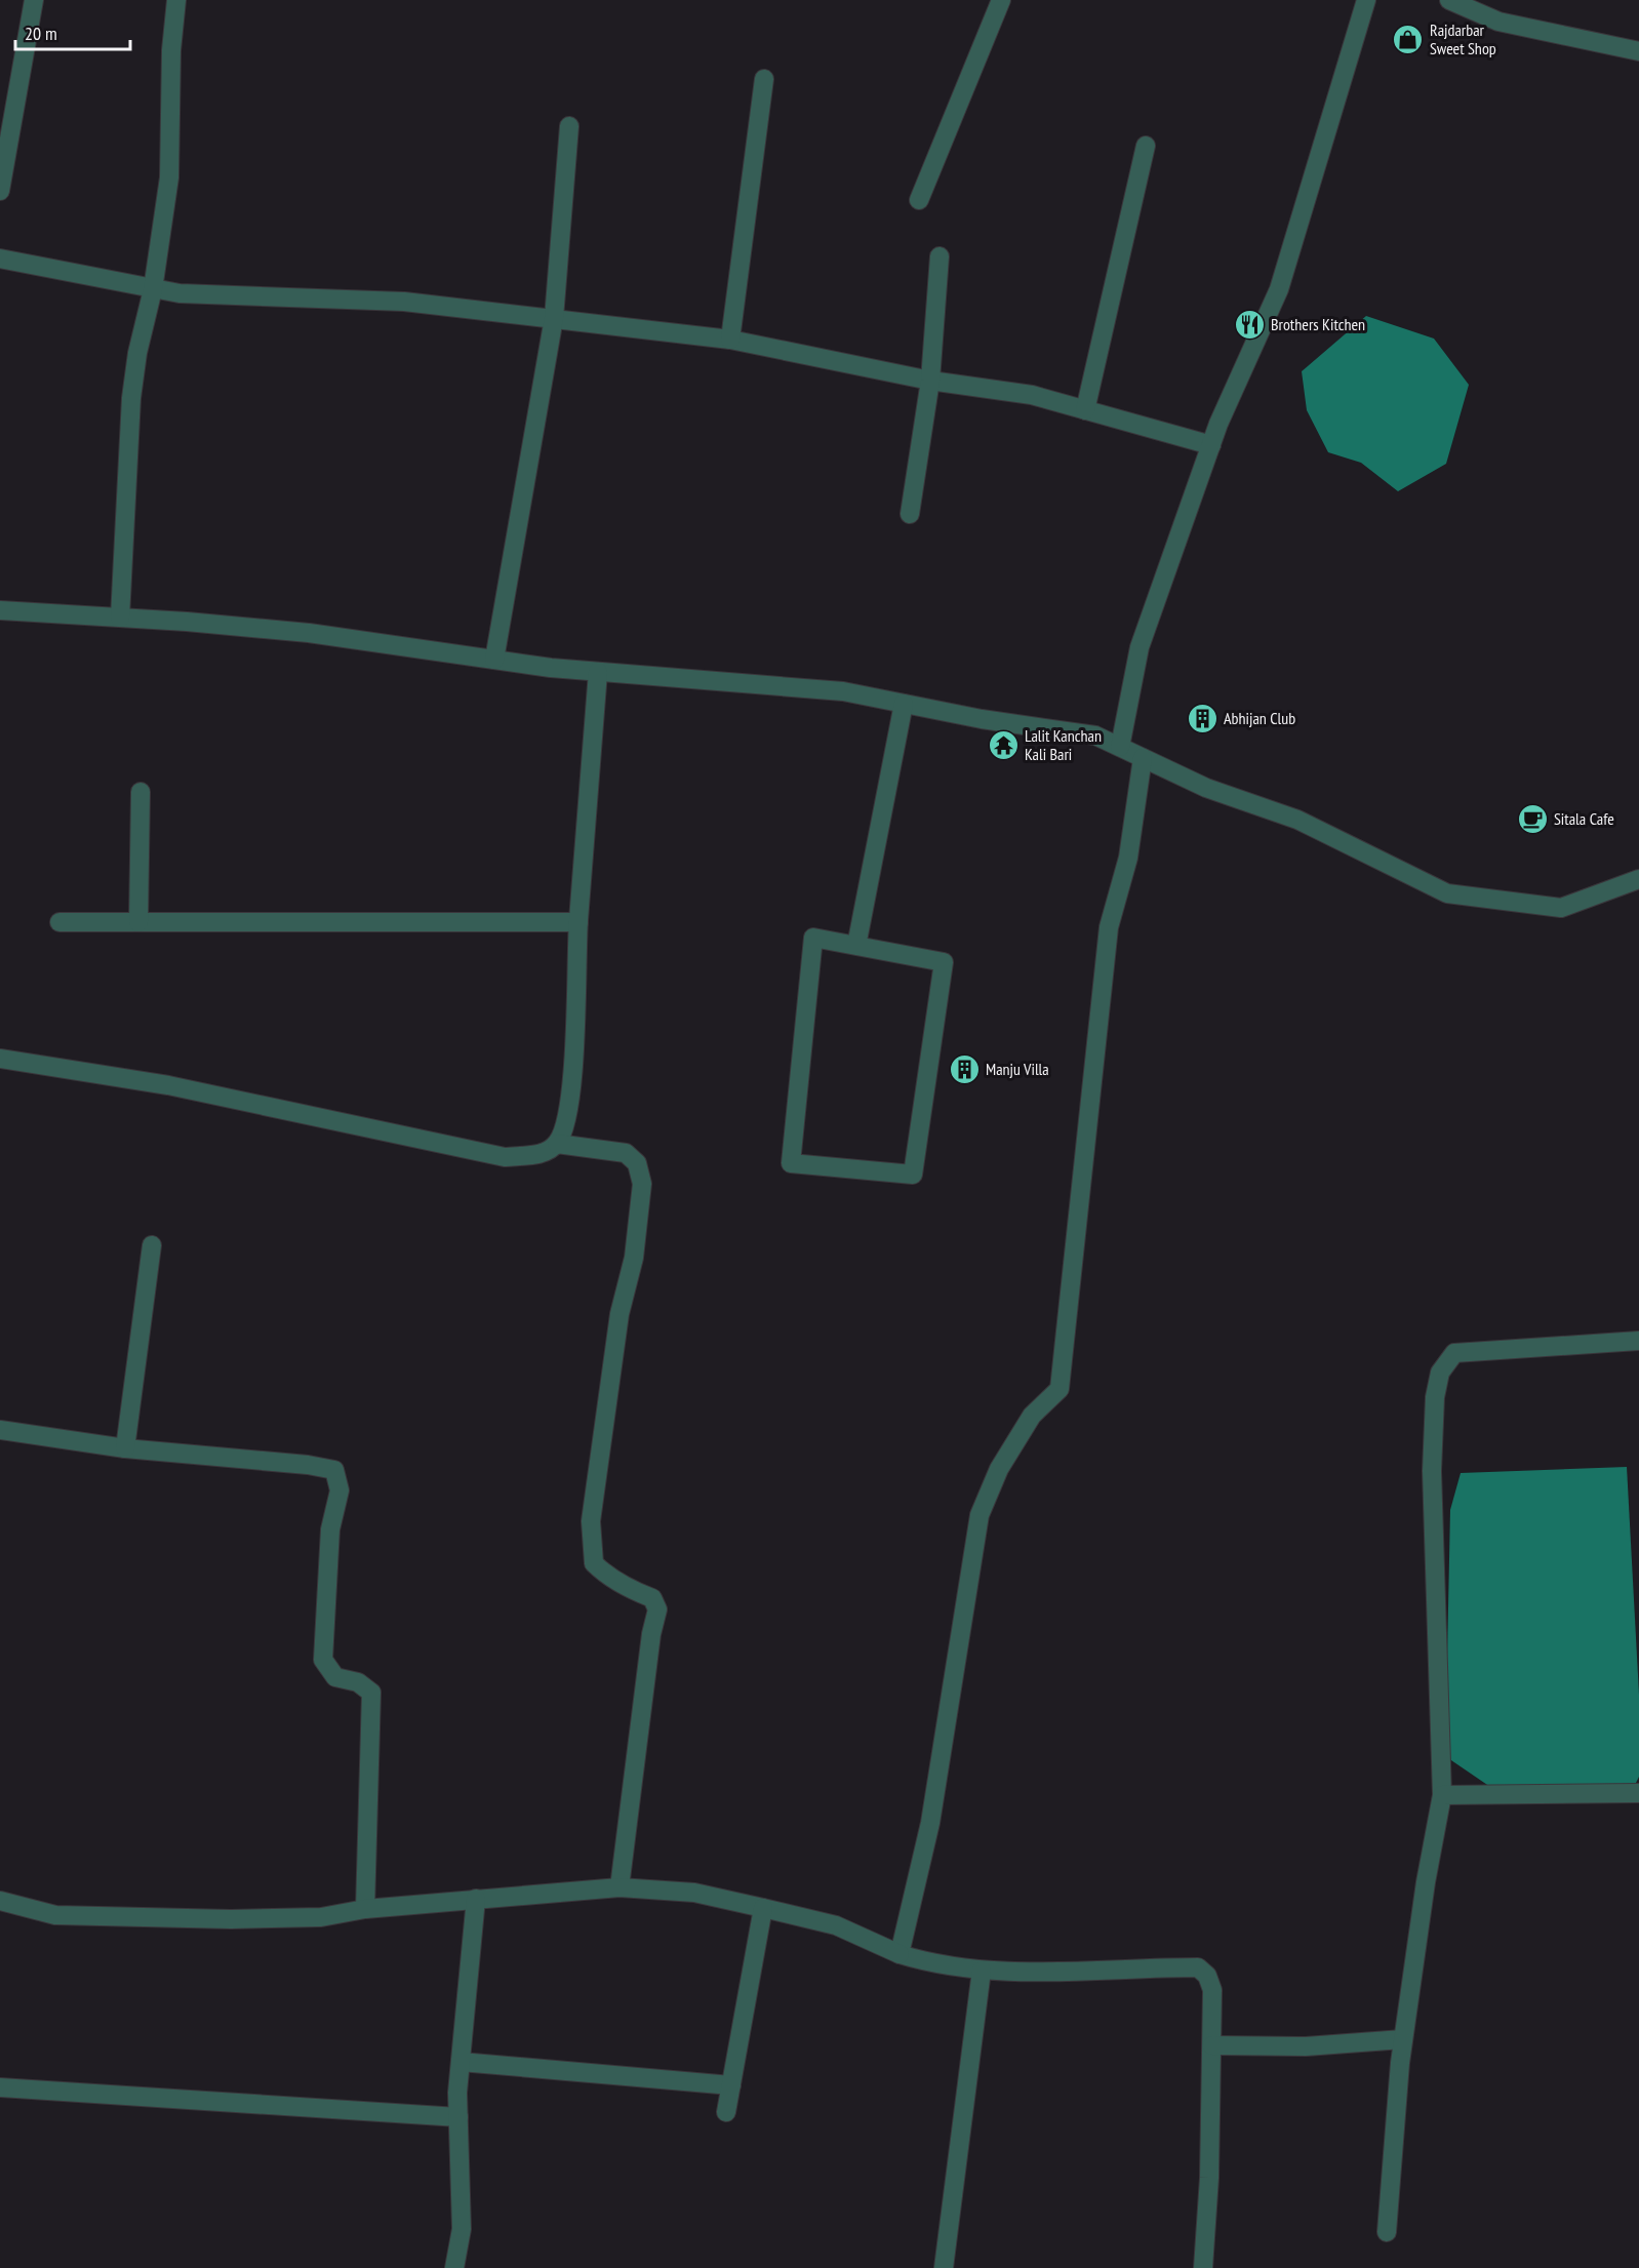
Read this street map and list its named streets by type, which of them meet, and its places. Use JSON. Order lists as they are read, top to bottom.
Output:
{
  "places": {
    "shop": ["Rajdarbar Sweet Shop"],
    "restaurant": ["Brothers Kitchen"],
    "building": ["Abhijan Club", "Manju Villa"],
    "temple": ["Lalit Kanchan Kali Bari"],
    "cafe": ["Sitala Cafe"]
  },
  "scale_bar": "20 m"
}
